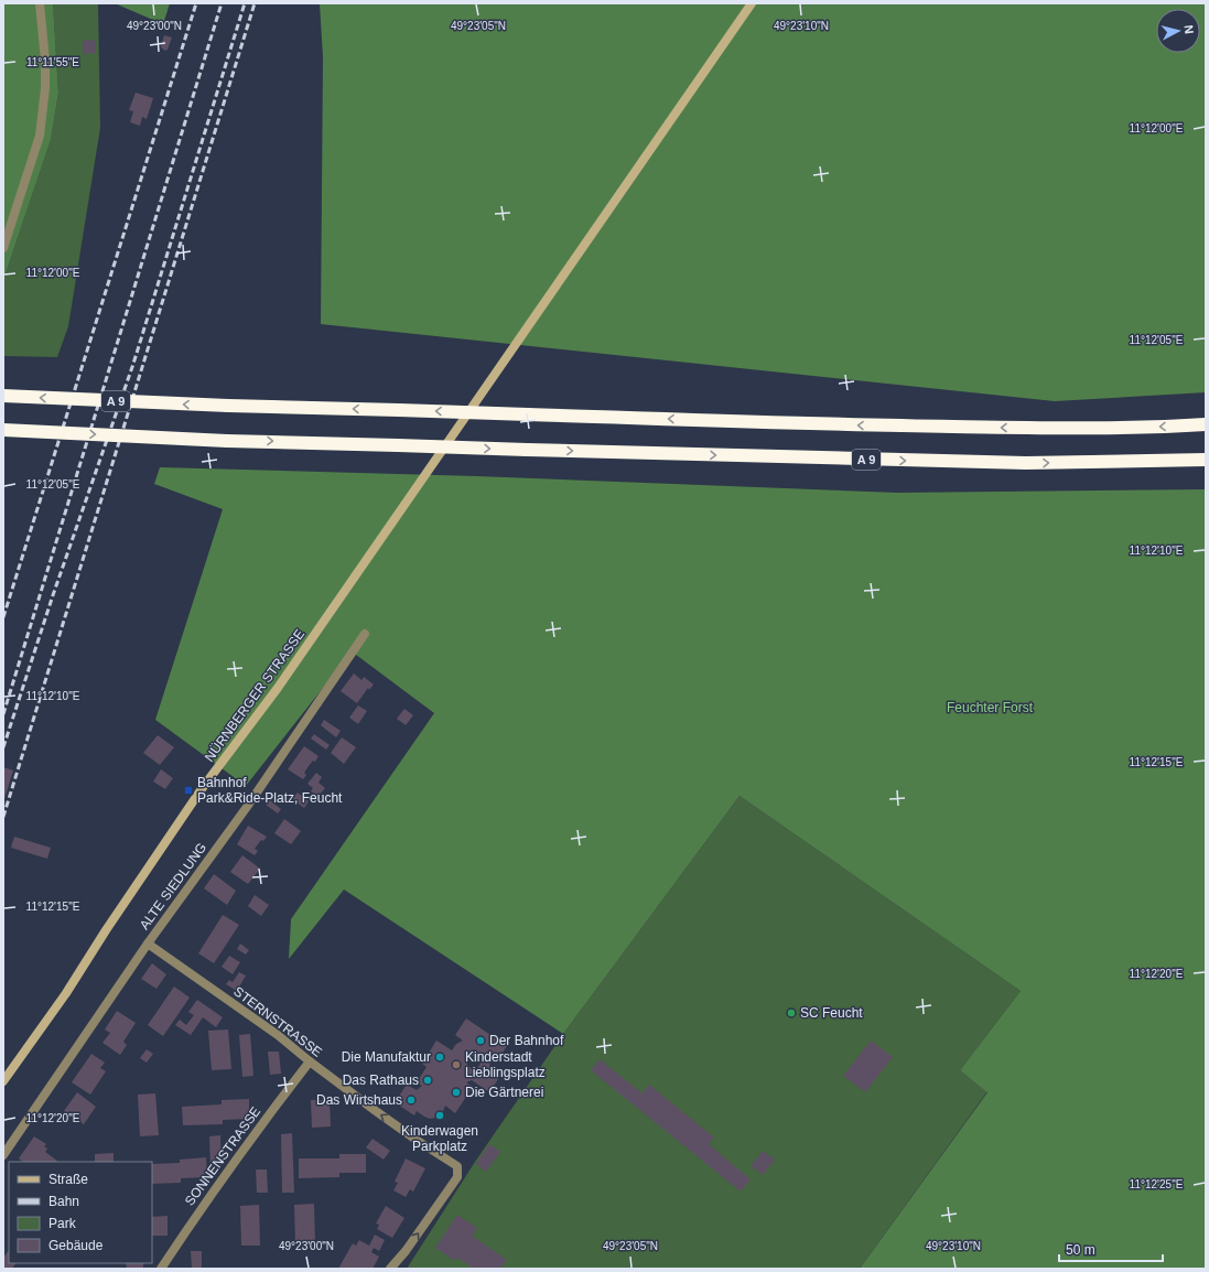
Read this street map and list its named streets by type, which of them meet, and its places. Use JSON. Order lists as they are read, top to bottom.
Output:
{
  "streets": {
    "highway": ["A 9"],
    "main road": ["NÜRNBERGER STRASSE"],
    "street": ["ALTE SIEDLUNG", "STERNSTRASSE", "SONNENSTRASSE"]
  },
  "crossings": [
    ["ALTE SIEDLUNG", "STERNSTRASSE"],
    ["STERNSTRASSE", "SONNENSTRASSE"]
  ],
  "parks": ["Feuchter Forst"],
  "places": {
    "transit": ["Bahnhof Park&Ride-Platz, Feucht"],
    "other": [
      "SC Feucht",
      "Der Bahnhof",
      "Die Manufaktur",
      "Kinderstadt Lieblingsplatz",
      "Das Rathaus",
      "Die Gärtnerei",
      "Das Wirtshaus",
      "Kinderwagen Parkplatz"
    ]
  },
  "legend": [
    "Straße",
    "Bahn",
    "Park",
    "Gebäude"
  ],
  "scale_bar": "50 m",
  "north": "right",
  "coordinates": [
    "49°23'00\"N",
    "49°23'05\"N",
    "49°23'10\"N",
    "11°11'55\"E",
    "11°12'00\"E",
    "11°12'05\"E",
    "11°12'10\"E",
    "11°12'15\"E",
    "11°12'20\"E",
    "11°12'25\"E"
  ]
}
